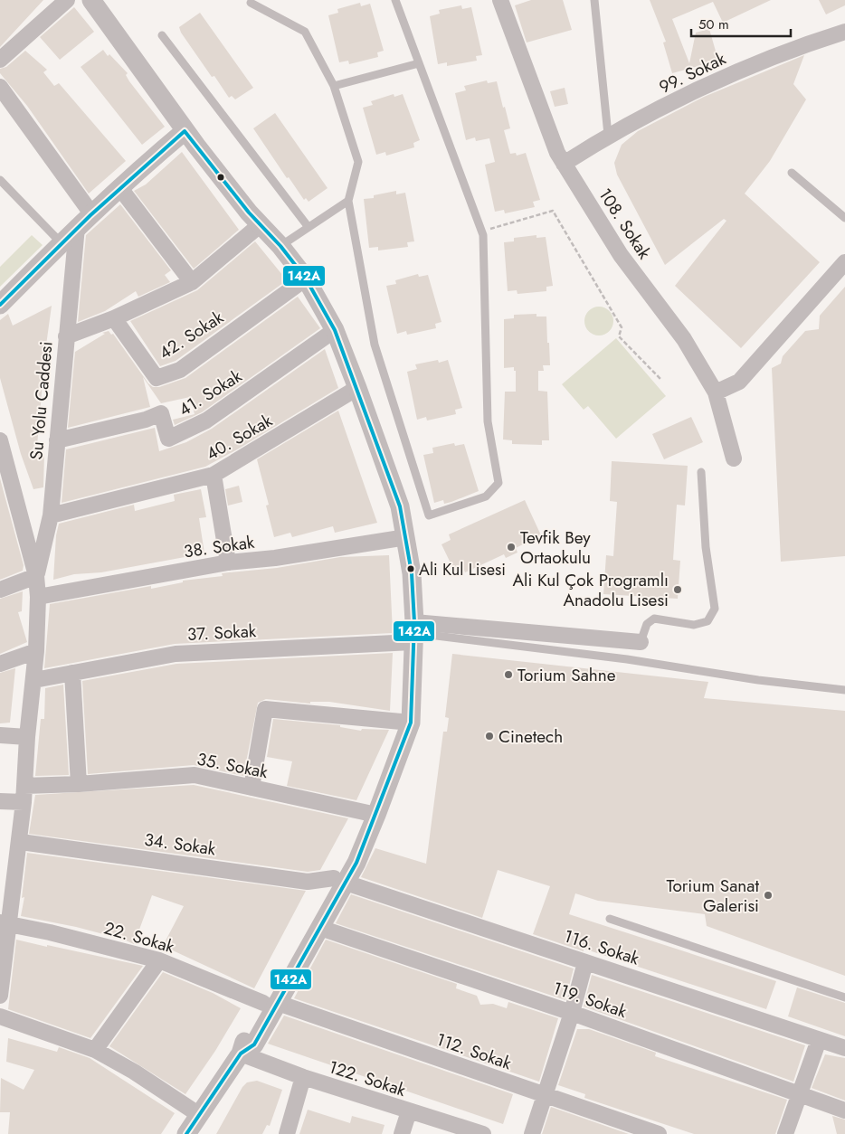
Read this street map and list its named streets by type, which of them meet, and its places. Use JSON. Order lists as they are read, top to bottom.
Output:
{
  "streets": {
    "street": [
      "99. Sokak",
      "108. Sokak",
      "42. Sokak",
      "41. Sokak",
      "Su Yolu Caddesi",
      "40. Sokak",
      "38. Sokak",
      "37. Sokak",
      "35. Sokak",
      "34. Sokak",
      "22. Sokak",
      "116. Sokak",
      "119. Sokak",
      "112. Sokak",
      "122. Sokak"
    ]
  },
  "crossings": [
    ["99. Sokak", "108. Sokak"],
    ["41. Sokak", "Su Yolu Caddesi"],
    ["Su Yolu Caddesi", "40. Sokak"],
    ["34. Sokak", "116. Sokak"],
    ["22. Sokak", "112. Sokak"]
  ],
  "places": [
    "Tevfik Bey Ortaokulu",
    "Ali Kul Lisesi",
    "Ali Kul Çok Programlı Anadolu Lisesi",
    "Torium Sahne",
    "Cinetech",
    "Torium Sanat Galerisi"
  ],
  "lines": ["transit line 142A"],
  "scale_bar": "50 m"
}
